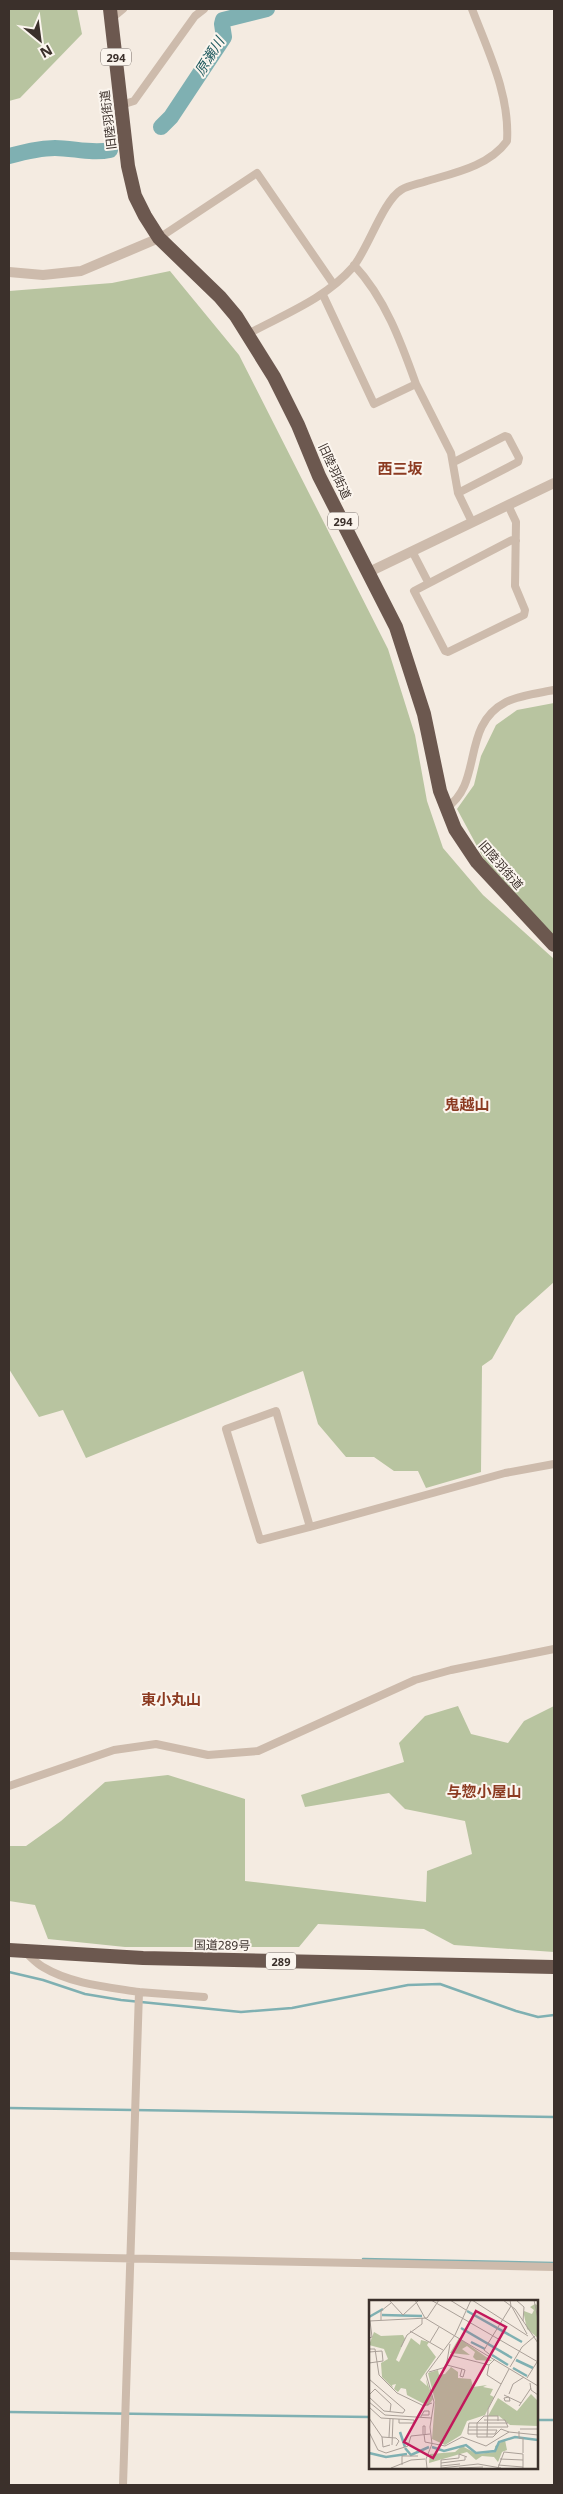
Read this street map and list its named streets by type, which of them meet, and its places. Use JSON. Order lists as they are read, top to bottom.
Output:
{
  "streets": {
    "highway": [
      "294",
      "旧陸羽街道",
      "国道289号",
      "289"
    ]
  },
  "districts": [
    "西三坂",
    "鬼越山",
    "東小丸山",
    "与惣小屋山"
  ],
  "water": ["原瀬川"],
  "north": "bottom right"
}
